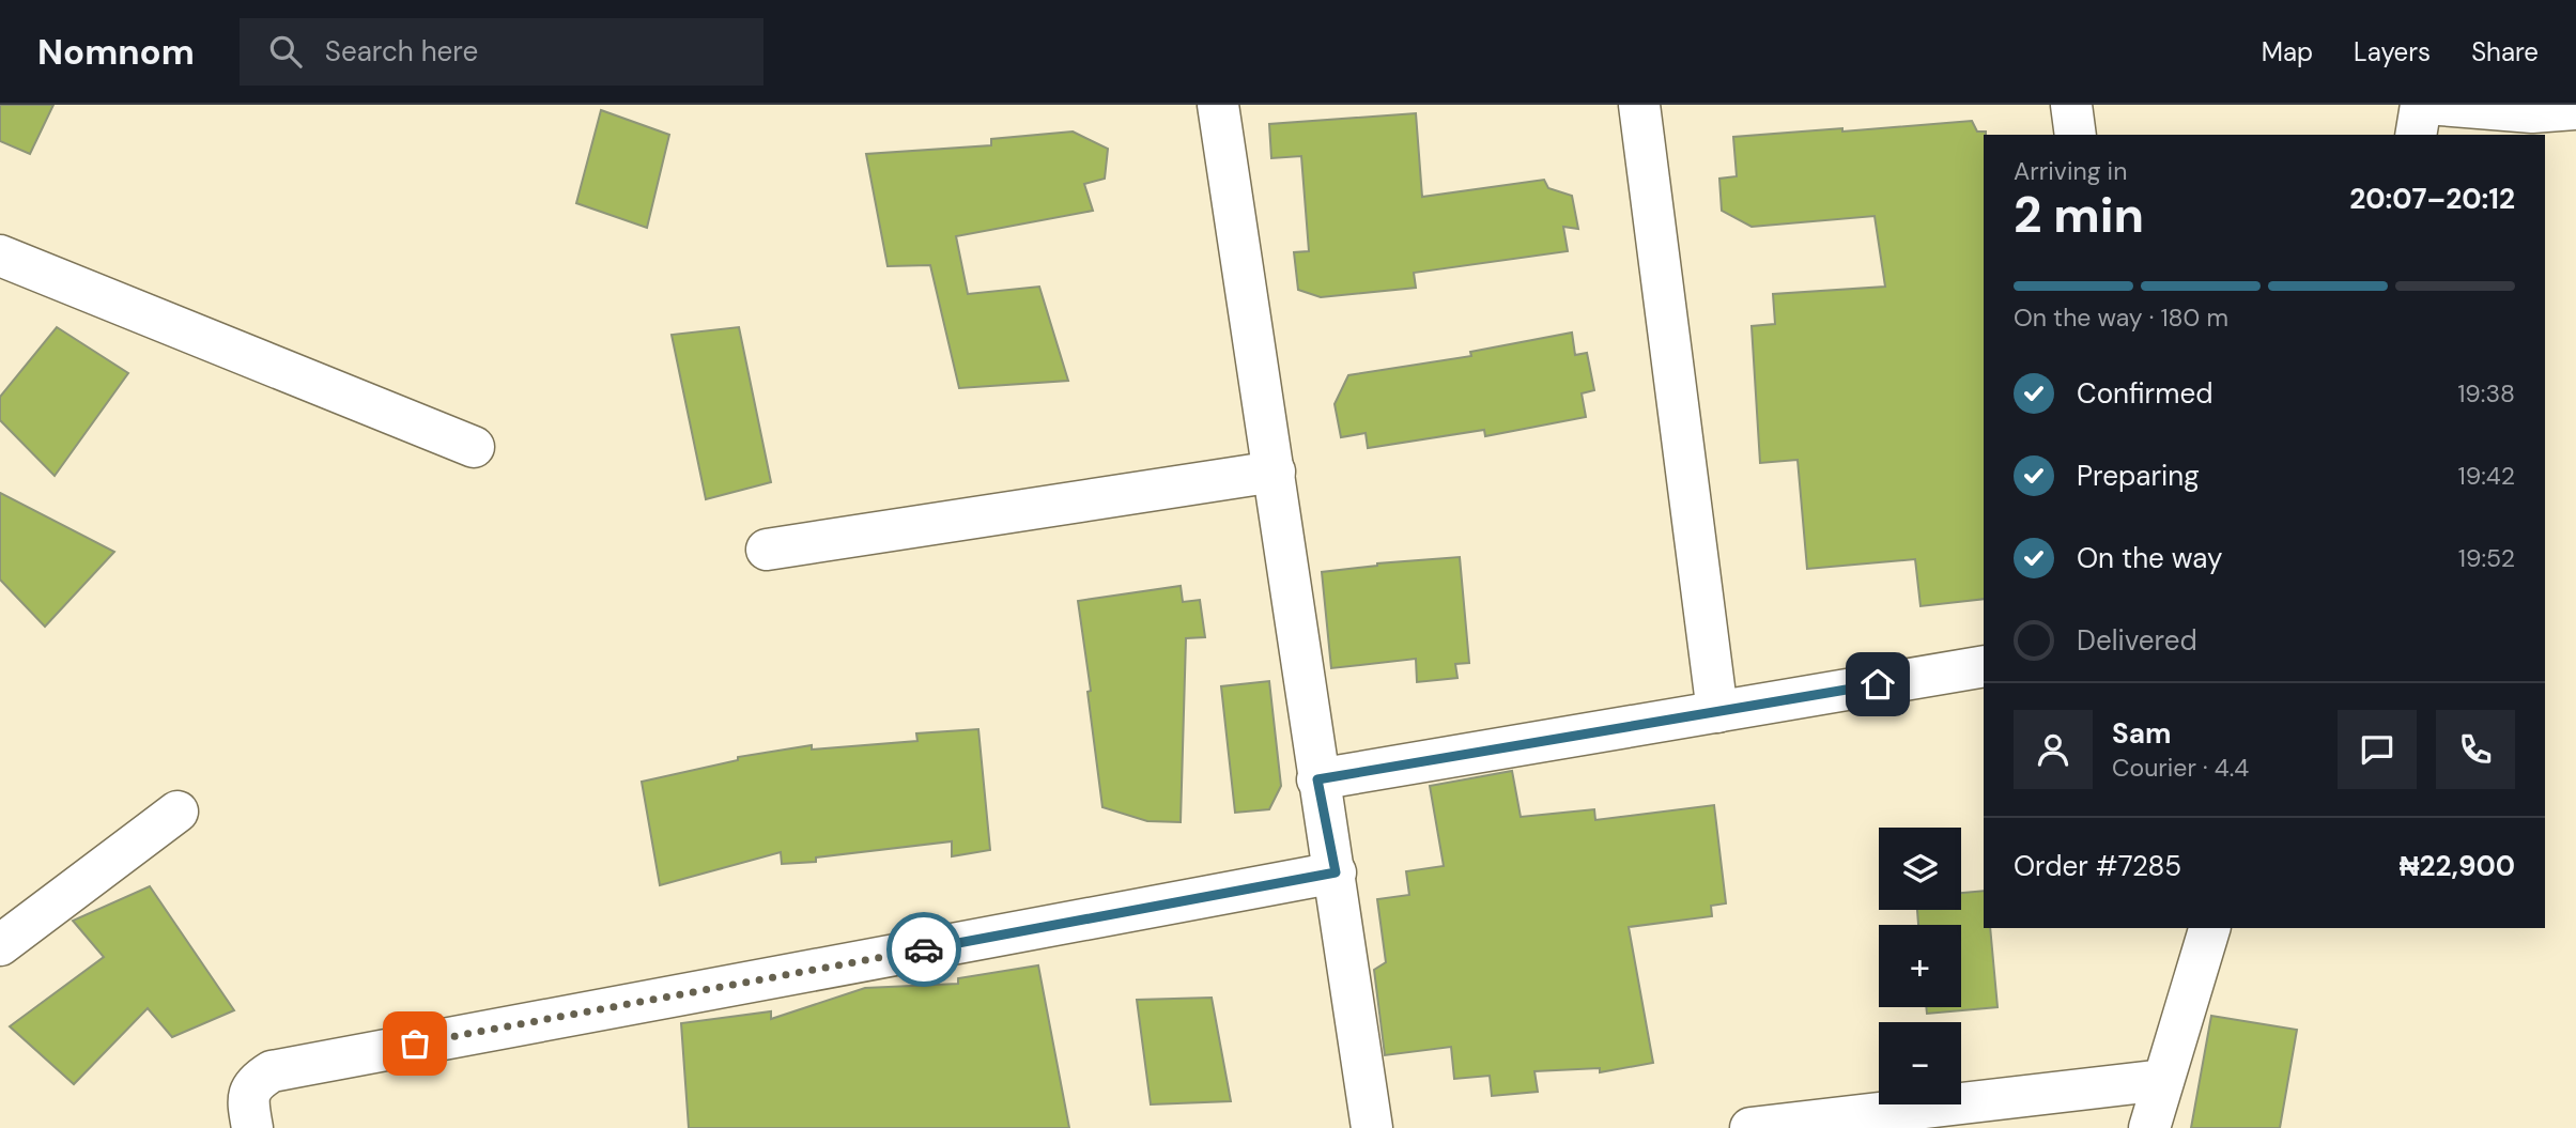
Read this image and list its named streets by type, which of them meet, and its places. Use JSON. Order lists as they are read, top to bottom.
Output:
{
  "page": {
    "header": "Nomnom",
    "search": "Search here",
    "nav": ["Map", "Layers", "Share"],
    "heading": ["2 min", "Arriving in", "20:07–20:12"],
    "panel": [
      "Sam",
      "Courier · 4.4",
      "Order #7285",
      "₦22,900"
    ],
    "bar": "On the way · 180 m",
    "list": [
      ["Confirmed", "19:38"],
      ["Preparing", "19:42"],
      ["On the way", "19:52"],
      "Delivered"
    ],
    "map_buttons": ["+", "−"]
  }
}
